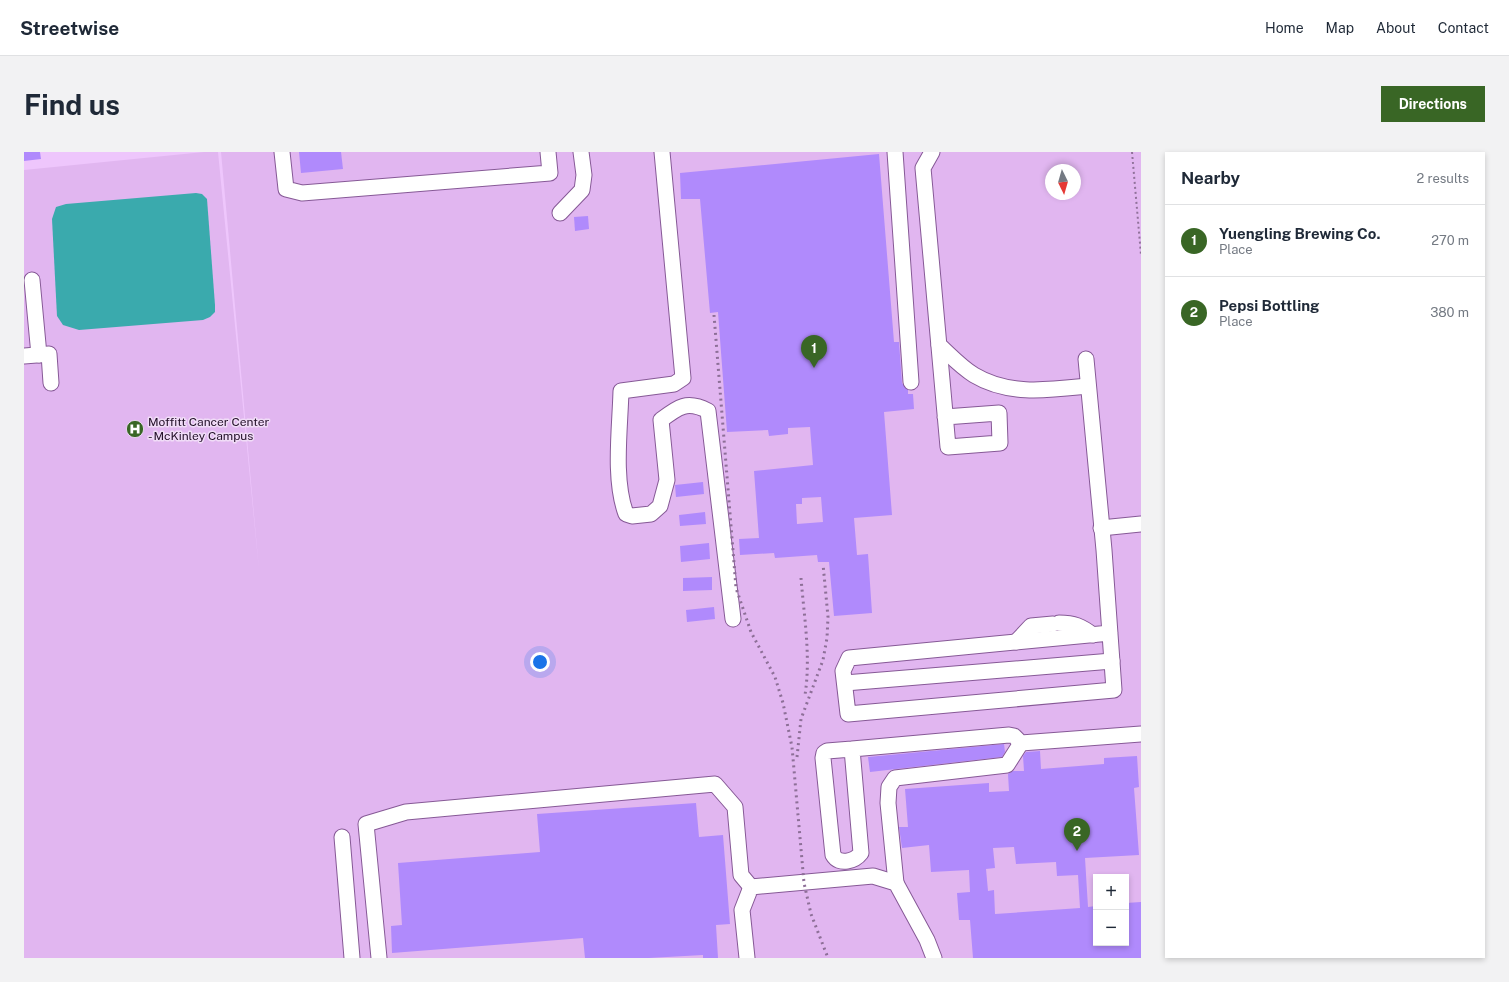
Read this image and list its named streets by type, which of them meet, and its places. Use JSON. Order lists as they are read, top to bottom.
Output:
{
  "places": {
    "hospital": ["Moffitt Cancer Center - McKinley Campus"]
  },
  "north": "bottom",
  "page": {
    "header": "Streetwise",
    "nav": [
      "Home",
      "Map",
      "About",
      "Contact"
    ],
    "buttons": "Directions",
    "title": "Find us",
    "heading": ["Nearby", "2 results"],
    "list": [
      {
        "mark": "1",
        "name": "Yuengling Brewing Co.",
        "note": "Place",
        "value": "270 m"
      },
      {
        "mark": "2",
        "name": "Pepsi Bottling",
        "note": "Place",
        "value": "380 m"
      }
    ],
    "pins": ["1", "2"],
    "map_buttons": ["+", "−"]
  }
}
